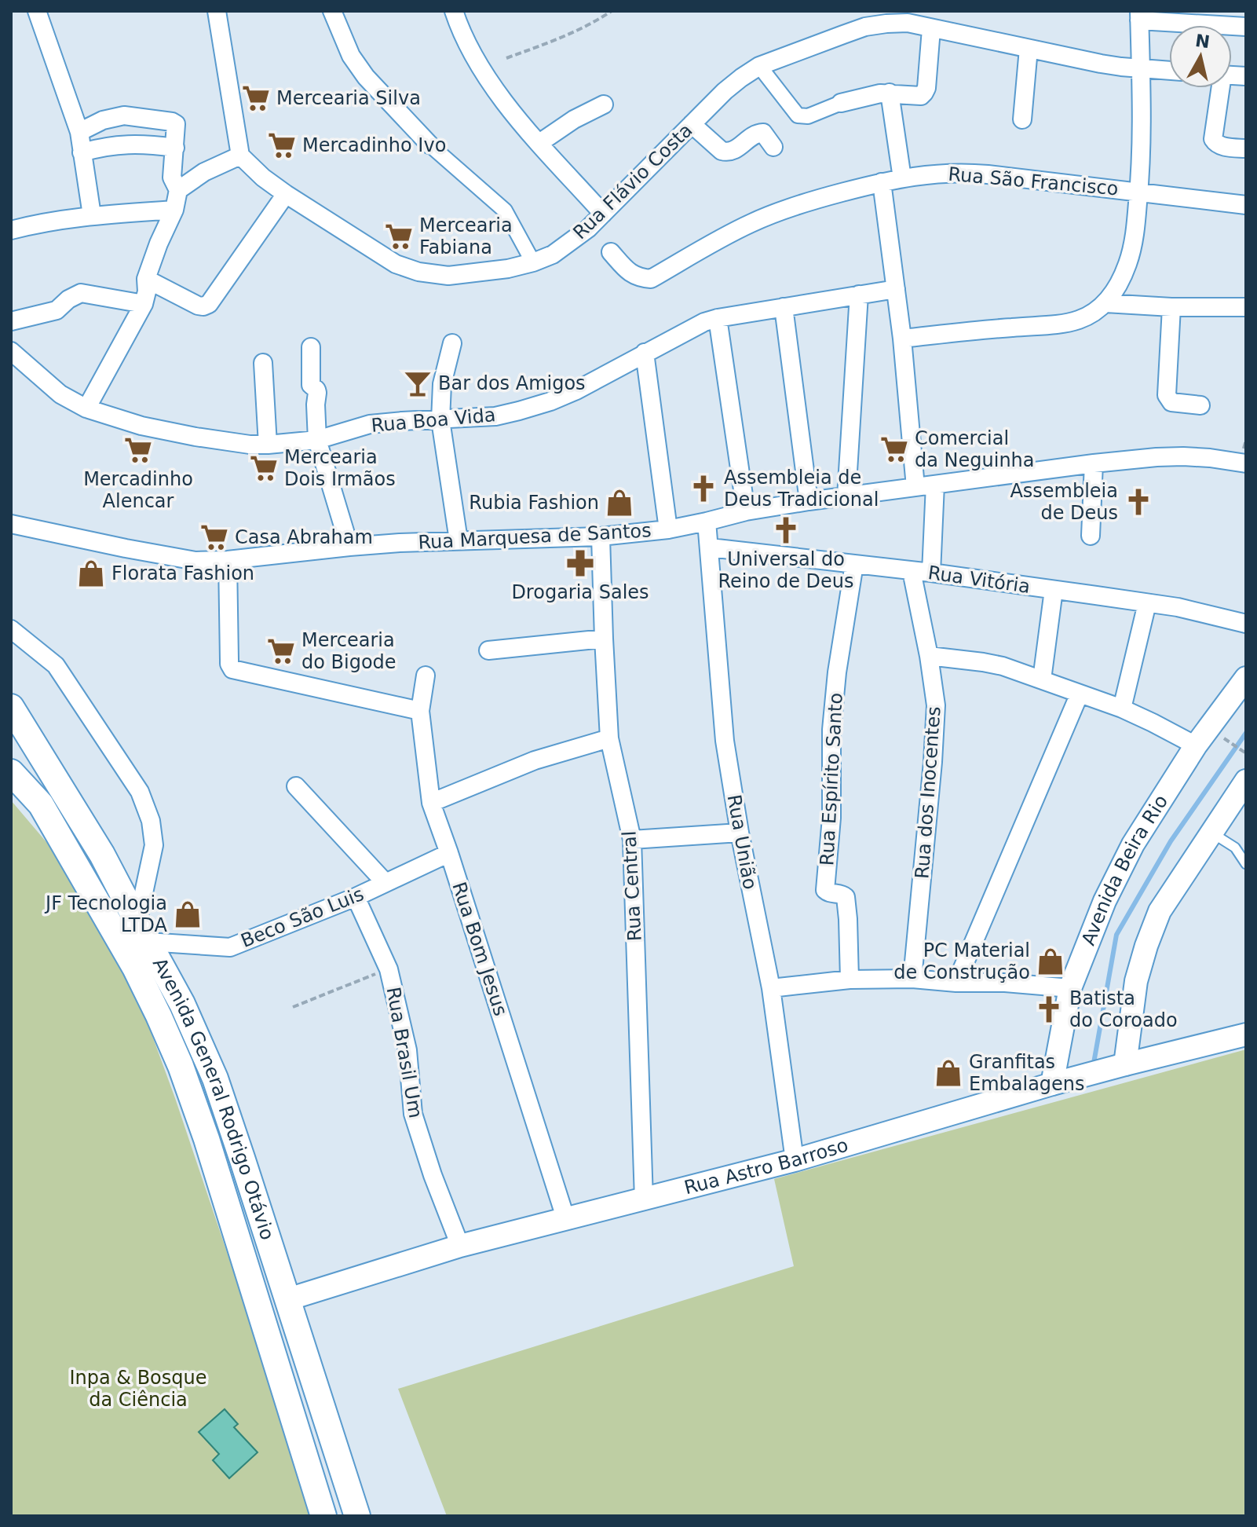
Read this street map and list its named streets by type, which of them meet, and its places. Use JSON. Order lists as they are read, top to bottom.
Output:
{
  "streets": {
    "main road": ["Avenida General Rodrigo Otávio"],
    "street": [
      "Rua Flávio Costa",
      "Rua São Francisco",
      "Rua Boa Vida",
      "Rua Marquesa de Santos",
      "Rua Vitória",
      "Rua Espírito Santo",
      "Rua dos Inocentes",
      "Rua União",
      "Avenida Beira Rio",
      "Rua Central",
      "Beco São Luis",
      "Rua Bom Jesus",
      "Rua Brasil Um",
      "Rua Astro Barroso"
    ]
  },
  "crossings": [
    ["Rua Marquesa de Santos", "Rua União"],
    ["Rua Marquesa de Santos", "Rua Central"],
    ["Rua Vitória", "Rua Espírito Santo"],
    ["Rua Vitória", "Rua dos Inocentes"],
    ["Rua Vitória", "Rua União"],
    ["Rua União", "Rua Astro Barroso"],
    ["Avenida Beira Rio", "Rua Astro Barroso"],
    ["Rua Central", "Rua Astro Barroso"],
    ["Beco São Luis", "Rua Bom Jesus"],
    ["Beco São Luis", "Rua Brasil Um"],
    ["Beco São Luis", "Avenida General Rodrigo Otávio"],
    ["Rua Bom Jesus", "Rua Astro Barroso"],
    ["Rua Brasil Um", "Rua Astro Barroso"],
    ["Avenida General Rodrigo Otávio", "Rua Astro Barroso"]
  ],
  "parks": ["Inpa & Bosque da Ciência"],
  "places": {
    "supermarket": [
      "Mercearia Silva",
      "Mercadinho Ivo",
      "Mercearia Fabiana",
      "Comercial da Neguinha",
      "Mercadinho Alencar",
      "Mercearia Dois Irmãos",
      "Casa Abraham",
      "Mercearia do Bigode"
    ],
    "bar": ["Bar dos Amigos"],
    "church": [
      "Assembleia de Deus Tradicional",
      "Assembleia de Deus",
      "Universal do Reino de Deus",
      "Batista do Coroado"
    ],
    "shop": [
      "Rubia Fashion",
      "Florata Fashion",
      "JF Tecnologia LTDA",
      "PC Material de Construção",
      "Granfitas Embalagens"
    ],
    "pharmacy": ["Drogaria Sales"]
  },
  "north": "top"
}
